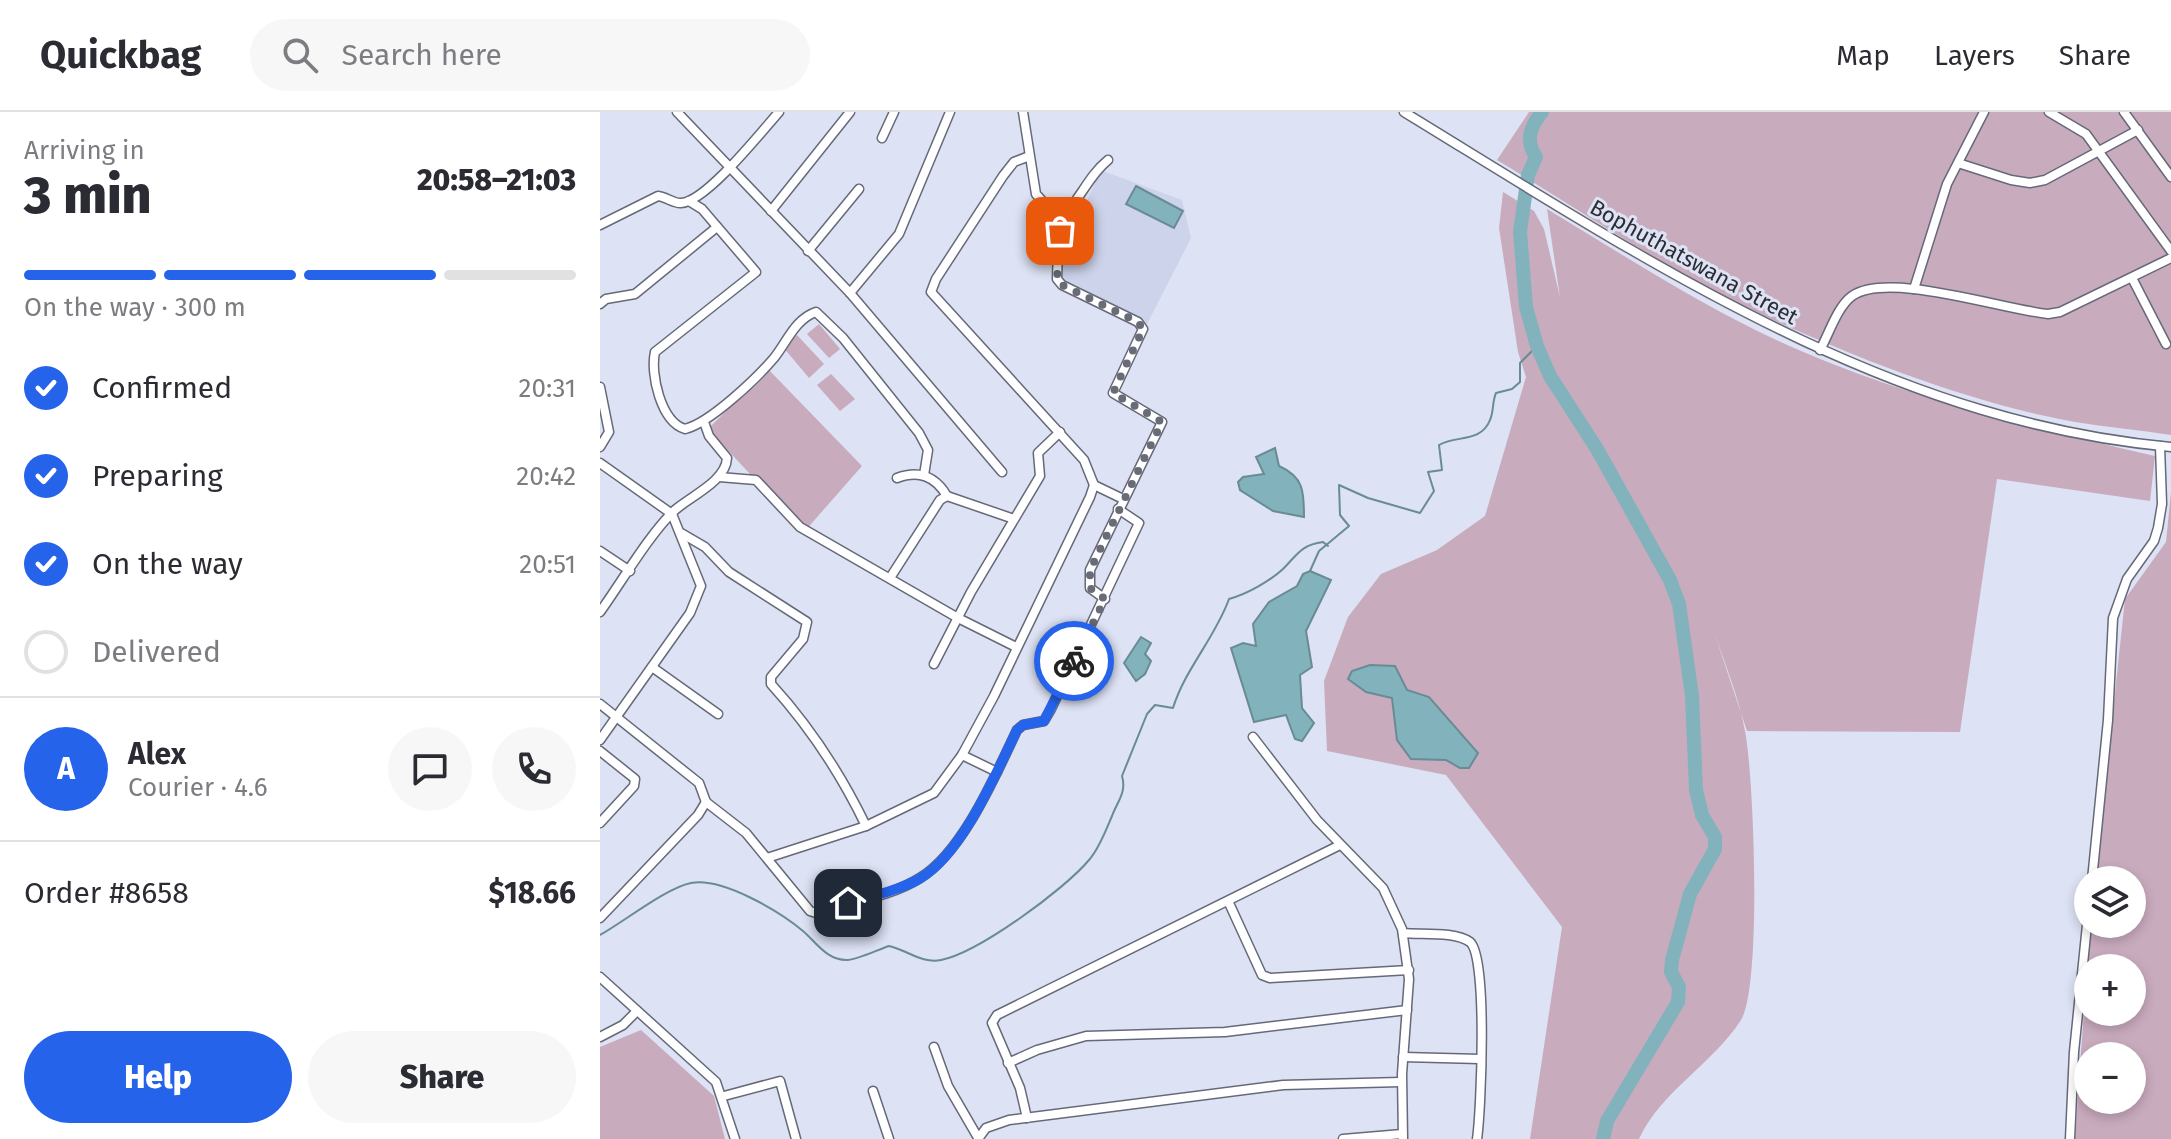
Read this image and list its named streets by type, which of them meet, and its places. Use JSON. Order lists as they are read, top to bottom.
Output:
{
  "streets": {
    "street": ["Bophuthatswana Street"]
  },
  "page": {
    "header": "Quickbag",
    "search": "Search here",
    "nav": ["Map", "Layers", "Share"],
    "heading": ["3 min", "Arriving in", "20:58–21:03"],
    "panel": [
      "Alex",
      "Courier · 4.6",
      "Order #8658",
      "$18.66"
    ],
    "bar": "On the way · 300 m",
    "list": [
      ["Confirmed", "20:31"],
      ["Preparing", "20:42"],
      ["On the way", "20:51"],
      "Delivered"
    ],
    "round": "A",
    "map_buttons": ["+", "−"],
    "buttons": ["Help", "Share"]
  }
}
